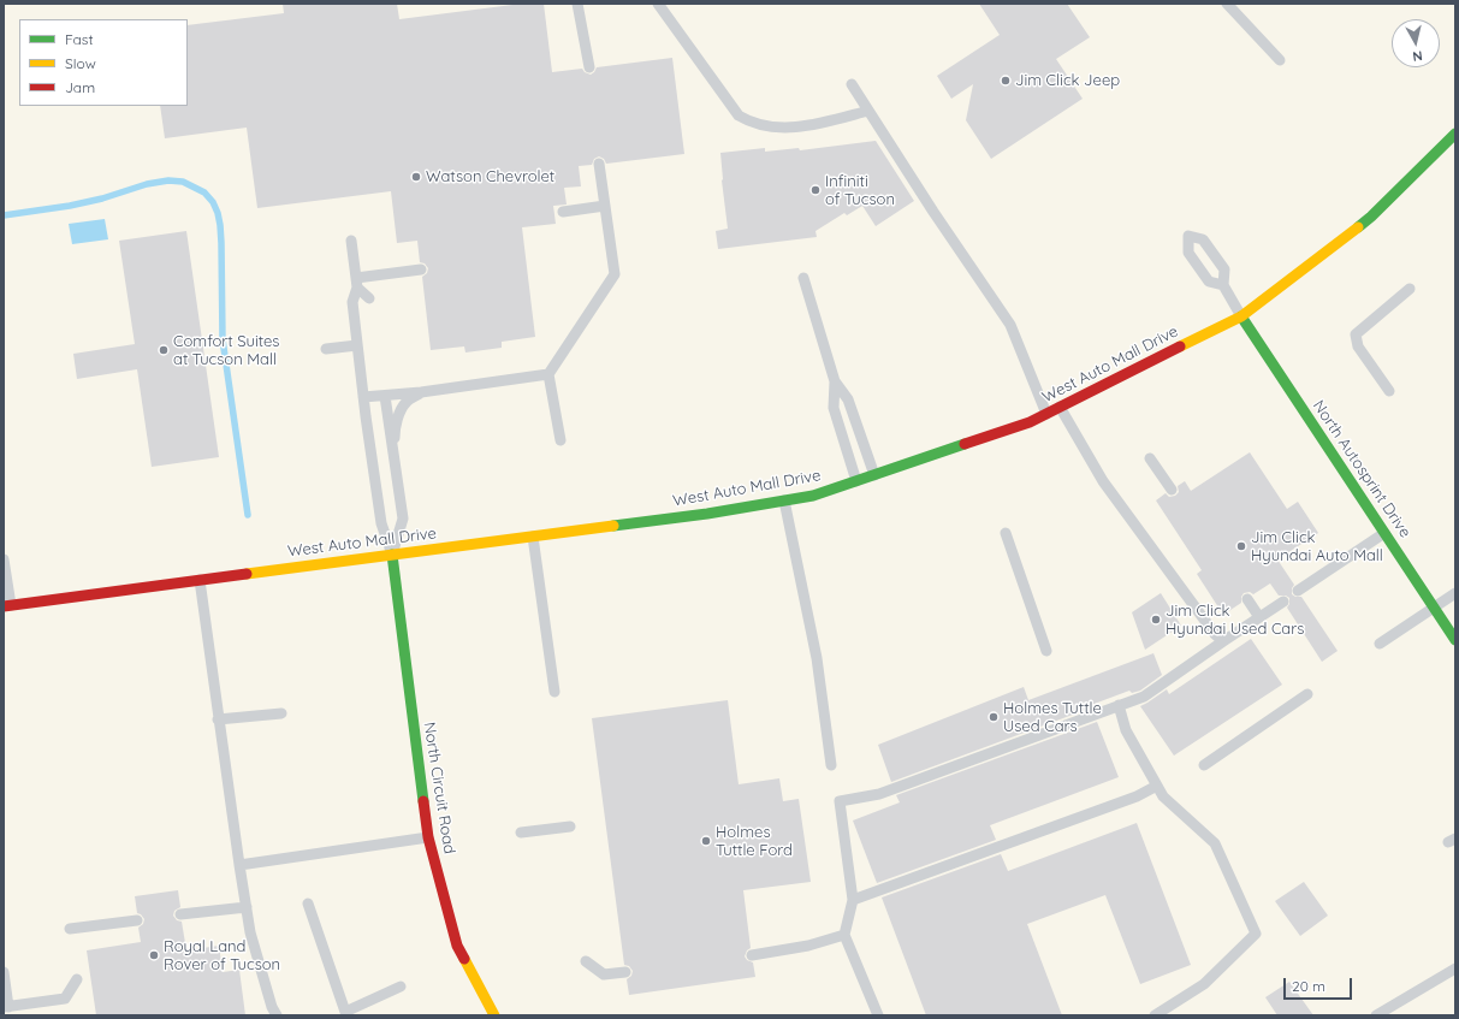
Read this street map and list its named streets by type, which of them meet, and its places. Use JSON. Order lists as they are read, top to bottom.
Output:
{
  "streets": {
    "street": ["West Auto Mall Drive", "North Autosprint Drive", "North Circuit Road"]
  },
  "crossings": [
    ["West Auto Mall Drive", "North Autosprint Drive"],
    ["West Auto Mall Drive", "North Circuit Road"]
  ],
  "places": [
    "Jim Click Jeep",
    "Watson Chevrolet",
    "Infiniti of Tucson",
    "Comfort Suites at Tucson Mall",
    "Jim Click Hyundai Auto Mall",
    "Jim Click Hyundai Used Cars",
    "Holmes Tuttle Used Cars",
    "Holmes Tuttle Ford",
    "Royal Land Rover of Tucson"
  ],
  "legend": ["Fast", "Slow", "Jam"],
  "scale_bar": "20 m",
  "north": "bottom"
}
